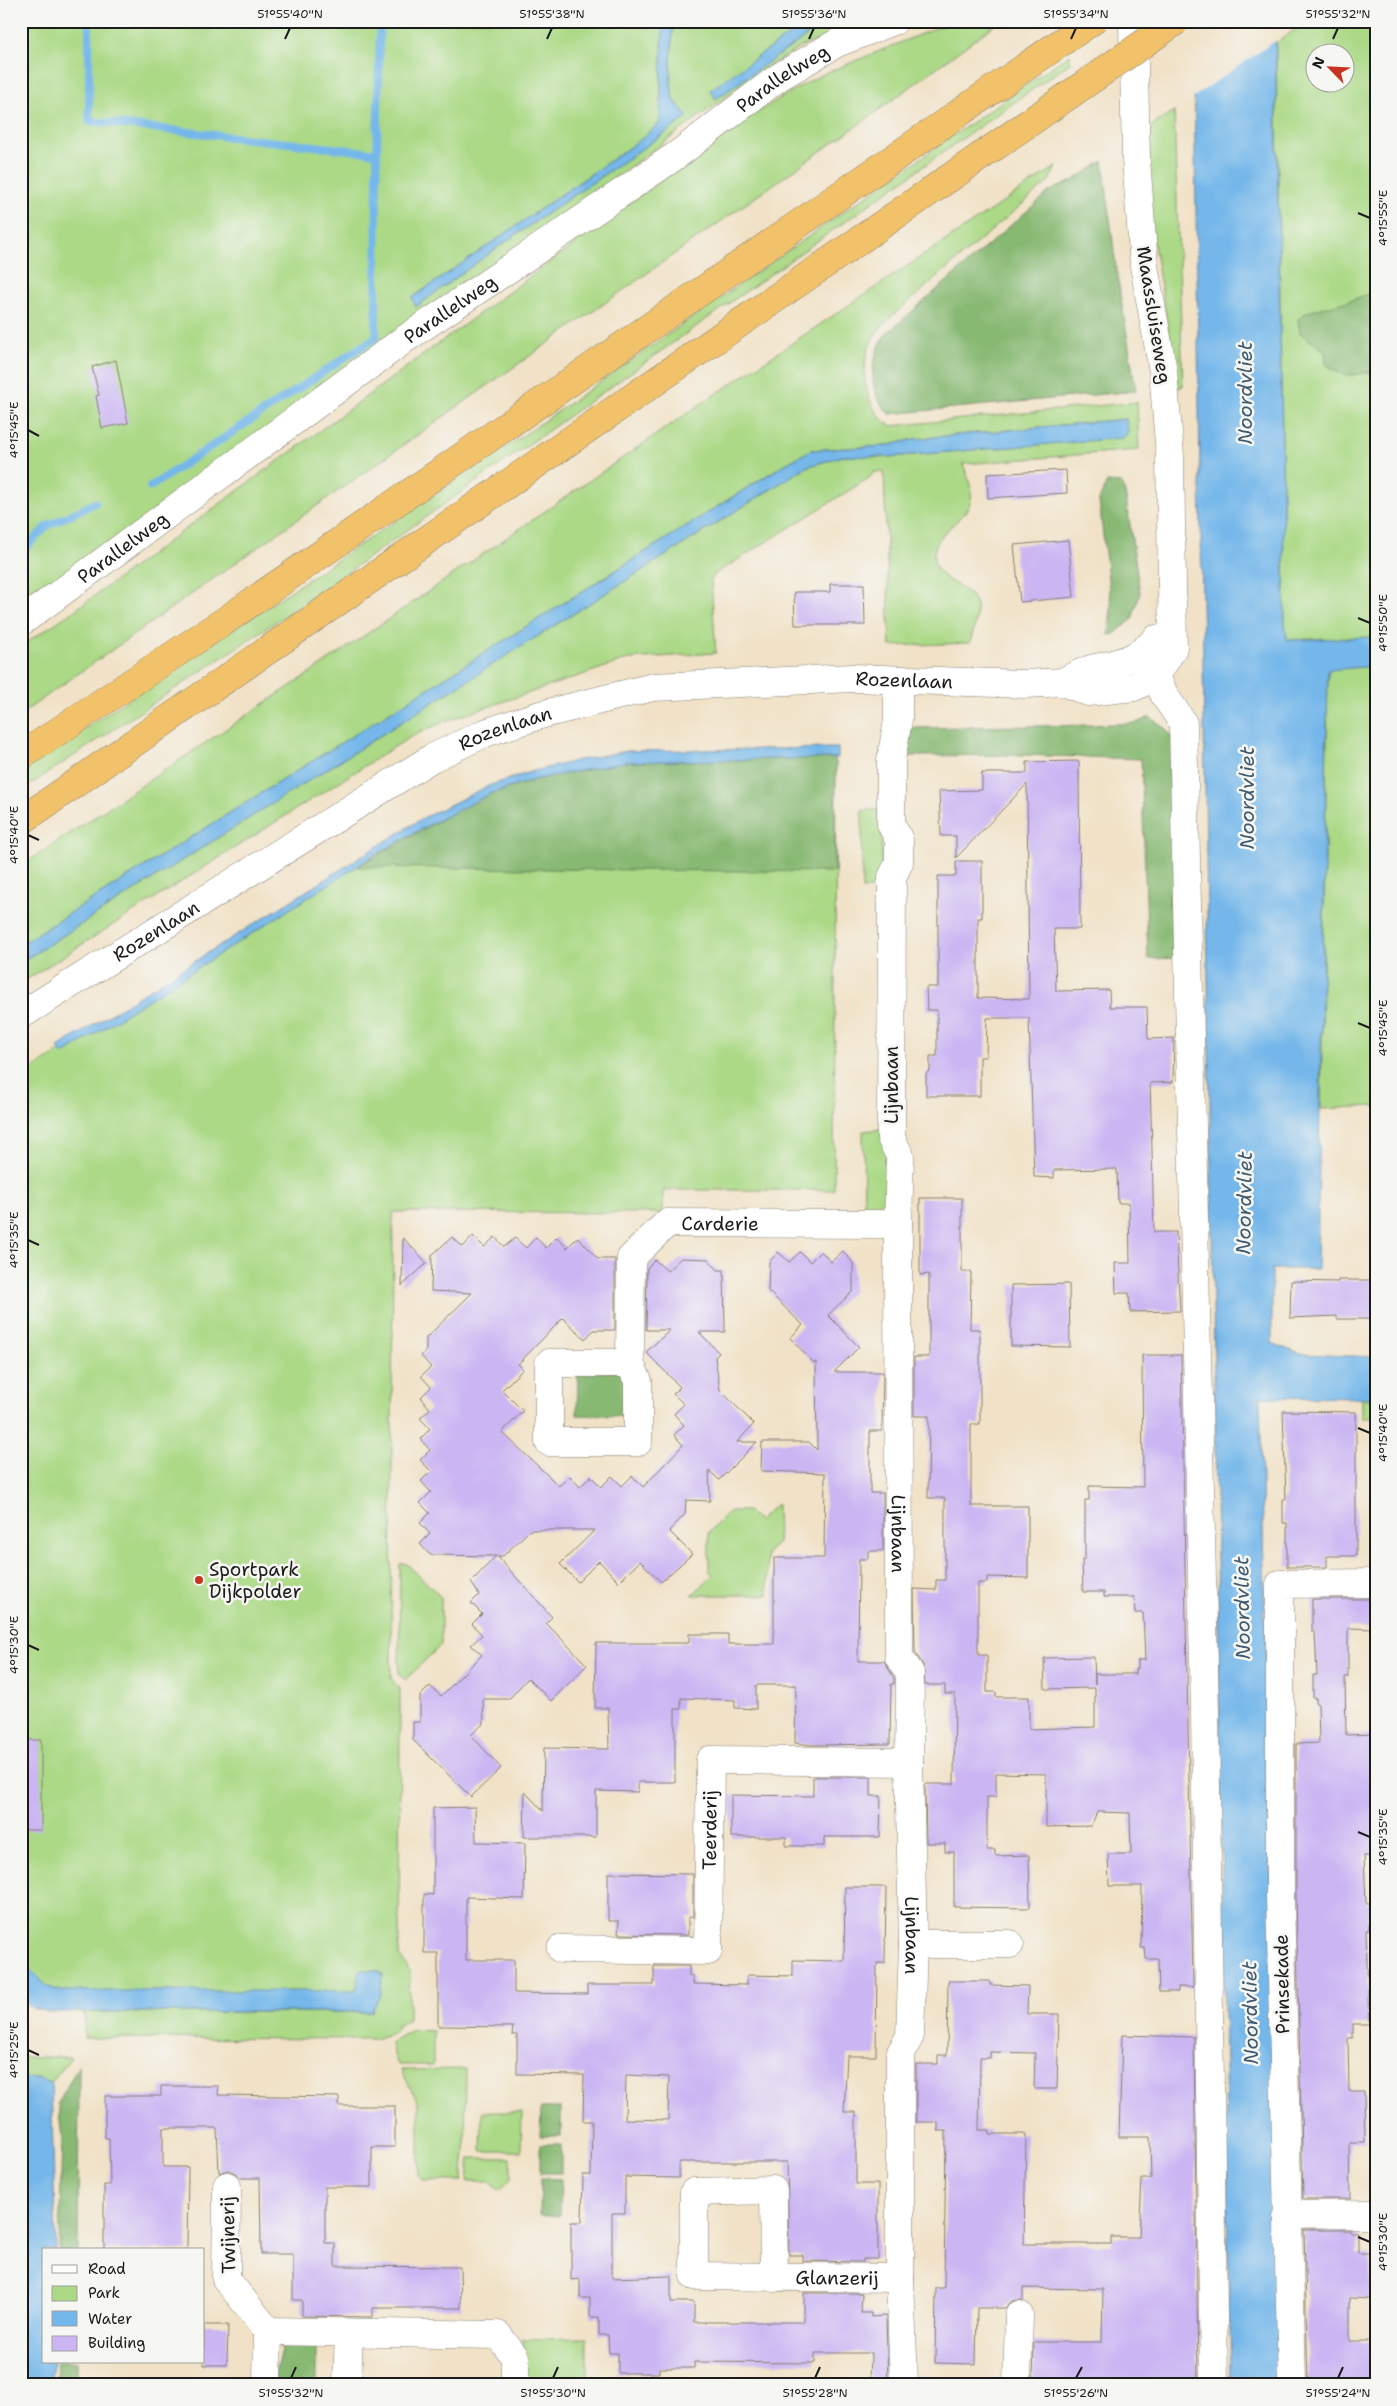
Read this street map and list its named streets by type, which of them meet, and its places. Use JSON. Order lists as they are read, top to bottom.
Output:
{
  "streets": {
    "street": [
      "Parallelweg",
      "Maassluiseweg",
      "Rozenlaan",
      "Lijnbaan",
      "Carderie",
      "Teerderij",
      "Prinsekade",
      "Twijnerij",
      "Glanzerij"
    ]
  },
  "crossings": [
    ["Maassluiseweg", "Rozenlaan"],
    ["Rozenlaan", "Lijnbaan"],
    ["Lijnbaan", "Carderie"],
    ["Lijnbaan", "Teerderij"],
    ["Lijnbaan", "Glanzerij"]
  ],
  "water": ["Noordvliet"],
  "places": ["Sportpark Dijkpolder"],
  "legend": [
    "Road",
    "Park",
    "Water",
    "Building"
  ],
  "north": "top left",
  "coordinates": [
    "51°55'40\"N",
    "51°55'38\"N",
    "51°55'36\"N",
    "51°55'34\"N",
    "51°55'32\"N",
    "4°15'55\"E",
    "4°15'45\"E",
    "4°15'50\"E",
    "4°15'40\"E",
    "4°15'35\"E",
    "4°15'30\"E",
    "4°15'25\"E",
    "51°55'30\"N",
    "51°55'28\"N",
    "51°55'26\"N",
    "51°55'24\"N"
  ]
}
